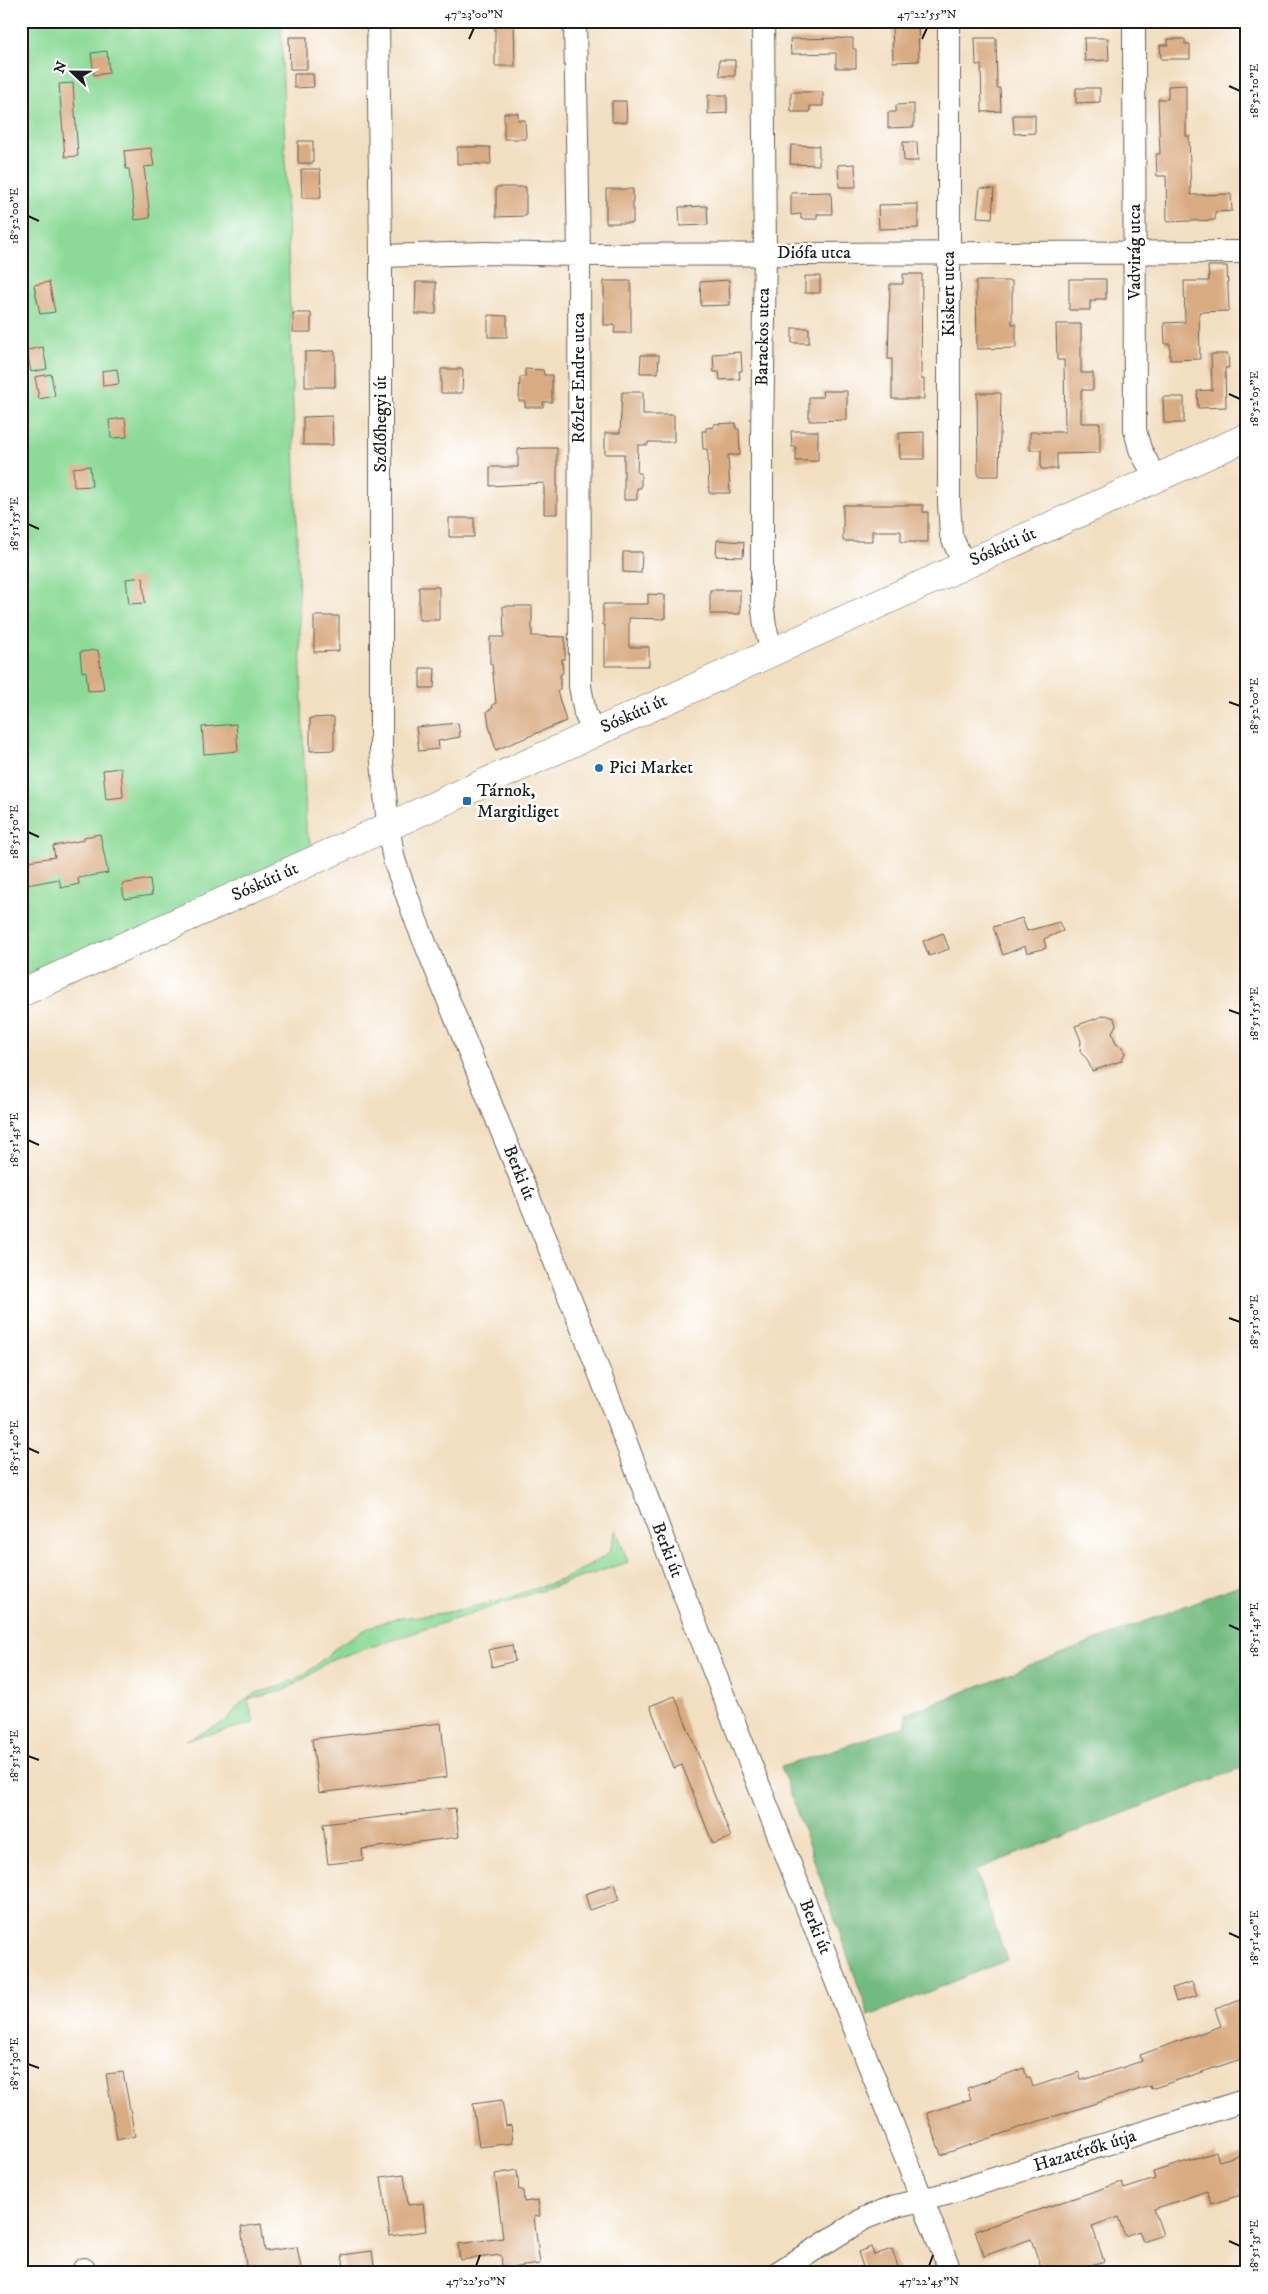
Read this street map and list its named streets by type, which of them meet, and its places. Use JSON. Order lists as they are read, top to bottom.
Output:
{
  "streets": {
    "main road": ["Sóskúti út"],
    "street": [
      "Vadvirág utca",
      "Diófa utca",
      "Kiskert utca",
      "Barackos utca",
      "Rőzler Endre utca",
      "Szőlőhegyi út",
      "Berki út",
      "Hazatérők útja"
    ]
  },
  "crossings": [
    ["Vadvirág utca", "Diófa utca"],
    ["Vadvirág utca", "Sóskúti út"],
    ["Diófa utca", "Kiskert utca"],
    ["Diófa utca", "Barackos utca"],
    ["Diófa utca", "Rőzler Endre utca"],
    ["Diófa utca", "Szőlőhegyi út"],
    ["Kiskert utca", "Sóskúti út"],
    ["Barackos utca", "Sóskúti út"],
    ["Rőzler Endre utca", "Sóskúti út"],
    ["Szőlőhegyi út", "Sóskúti út"],
    ["Szőlőhegyi út", "Berki út"],
    ["Sóskúti út", "Berki út"],
    ["Berki út", "Hazatérők útja"]
  ],
  "places": {
    "other": ["Pici Market"],
    "transit": ["Tárnok, Margitliget"]
  },
  "north": "left",
  "coordinates": [
    "47°23'00\"N",
    "47°22'55\"N",
    "18°52'10\"E",
    "18°52'00\"E",
    "18°52'05\"E",
    "18°51'55\"E",
    "18°51'50\"E",
    "18°51'45\"E",
    "18°51'40\"E",
    "18°51'35\"E",
    "18°51'30\"E",
    "47°22'50\"N",
    "47°22'45\"N"
  ]
}
